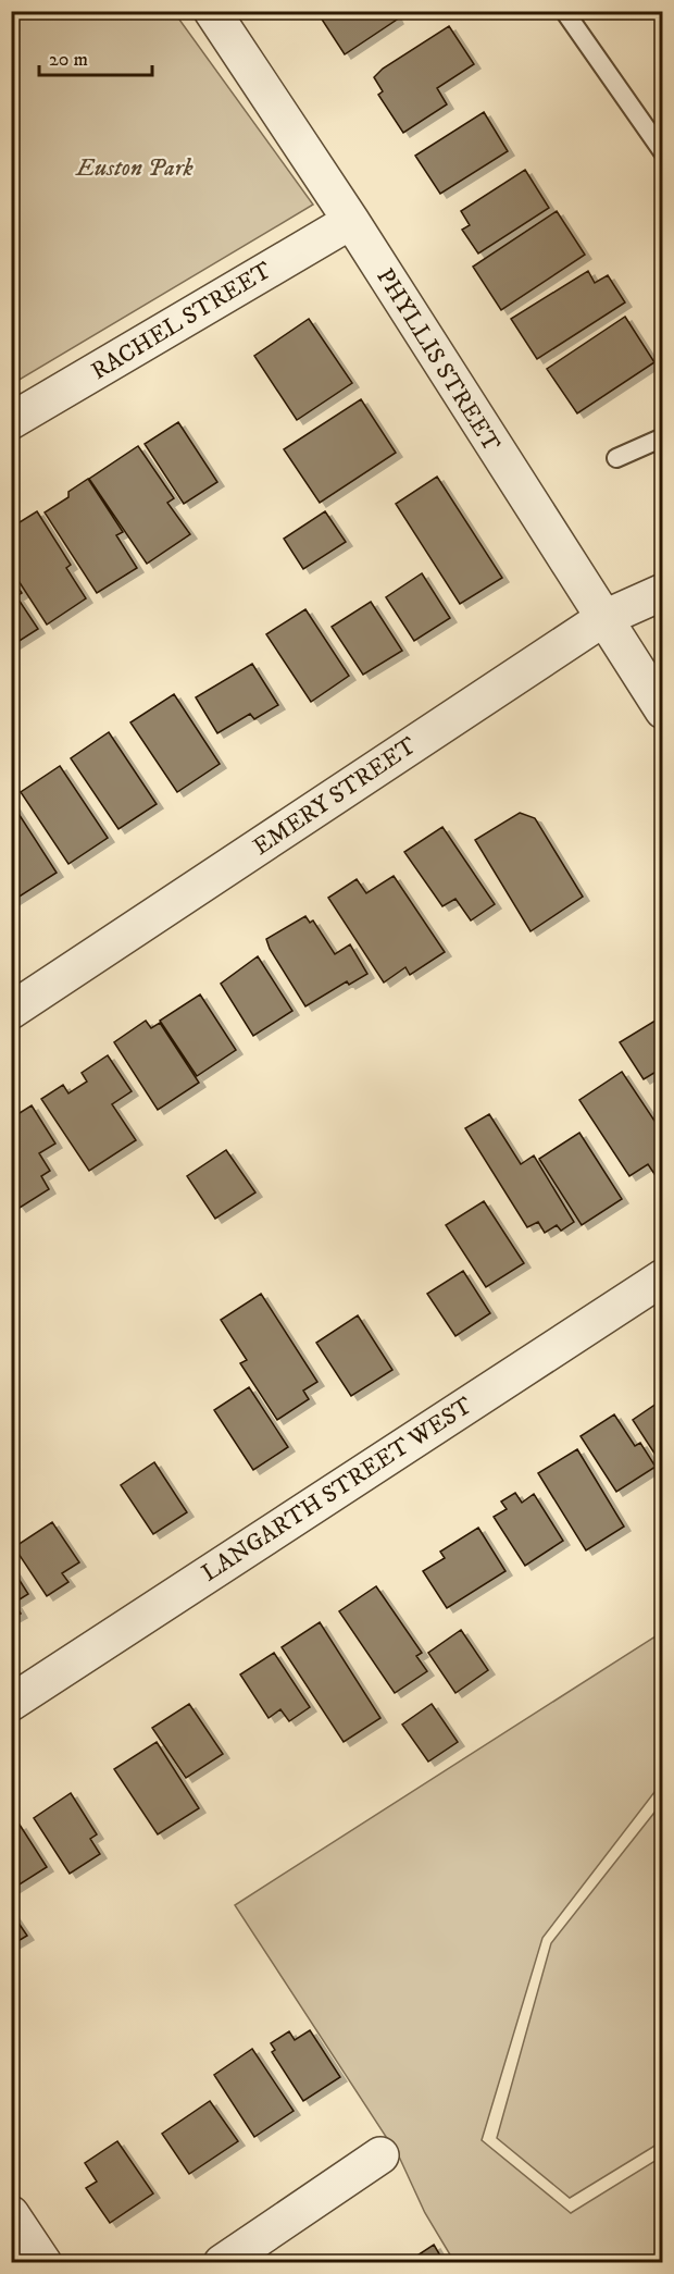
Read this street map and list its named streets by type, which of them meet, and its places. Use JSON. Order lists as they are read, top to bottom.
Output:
{
  "streets": {
    "street": [
      "RACHEL STREET",
      "PHYLLIS STREET",
      "EMERY STREET",
      "LANGARTH STREET WEST"
    ]
  },
  "crossings": [
    ["RACHEL STREET", "PHYLLIS STREET"],
    ["PHYLLIS STREET", "EMERY STREET"]
  ],
  "parks": ["Euston Park"],
  "scale_bar": "20 m"
}
